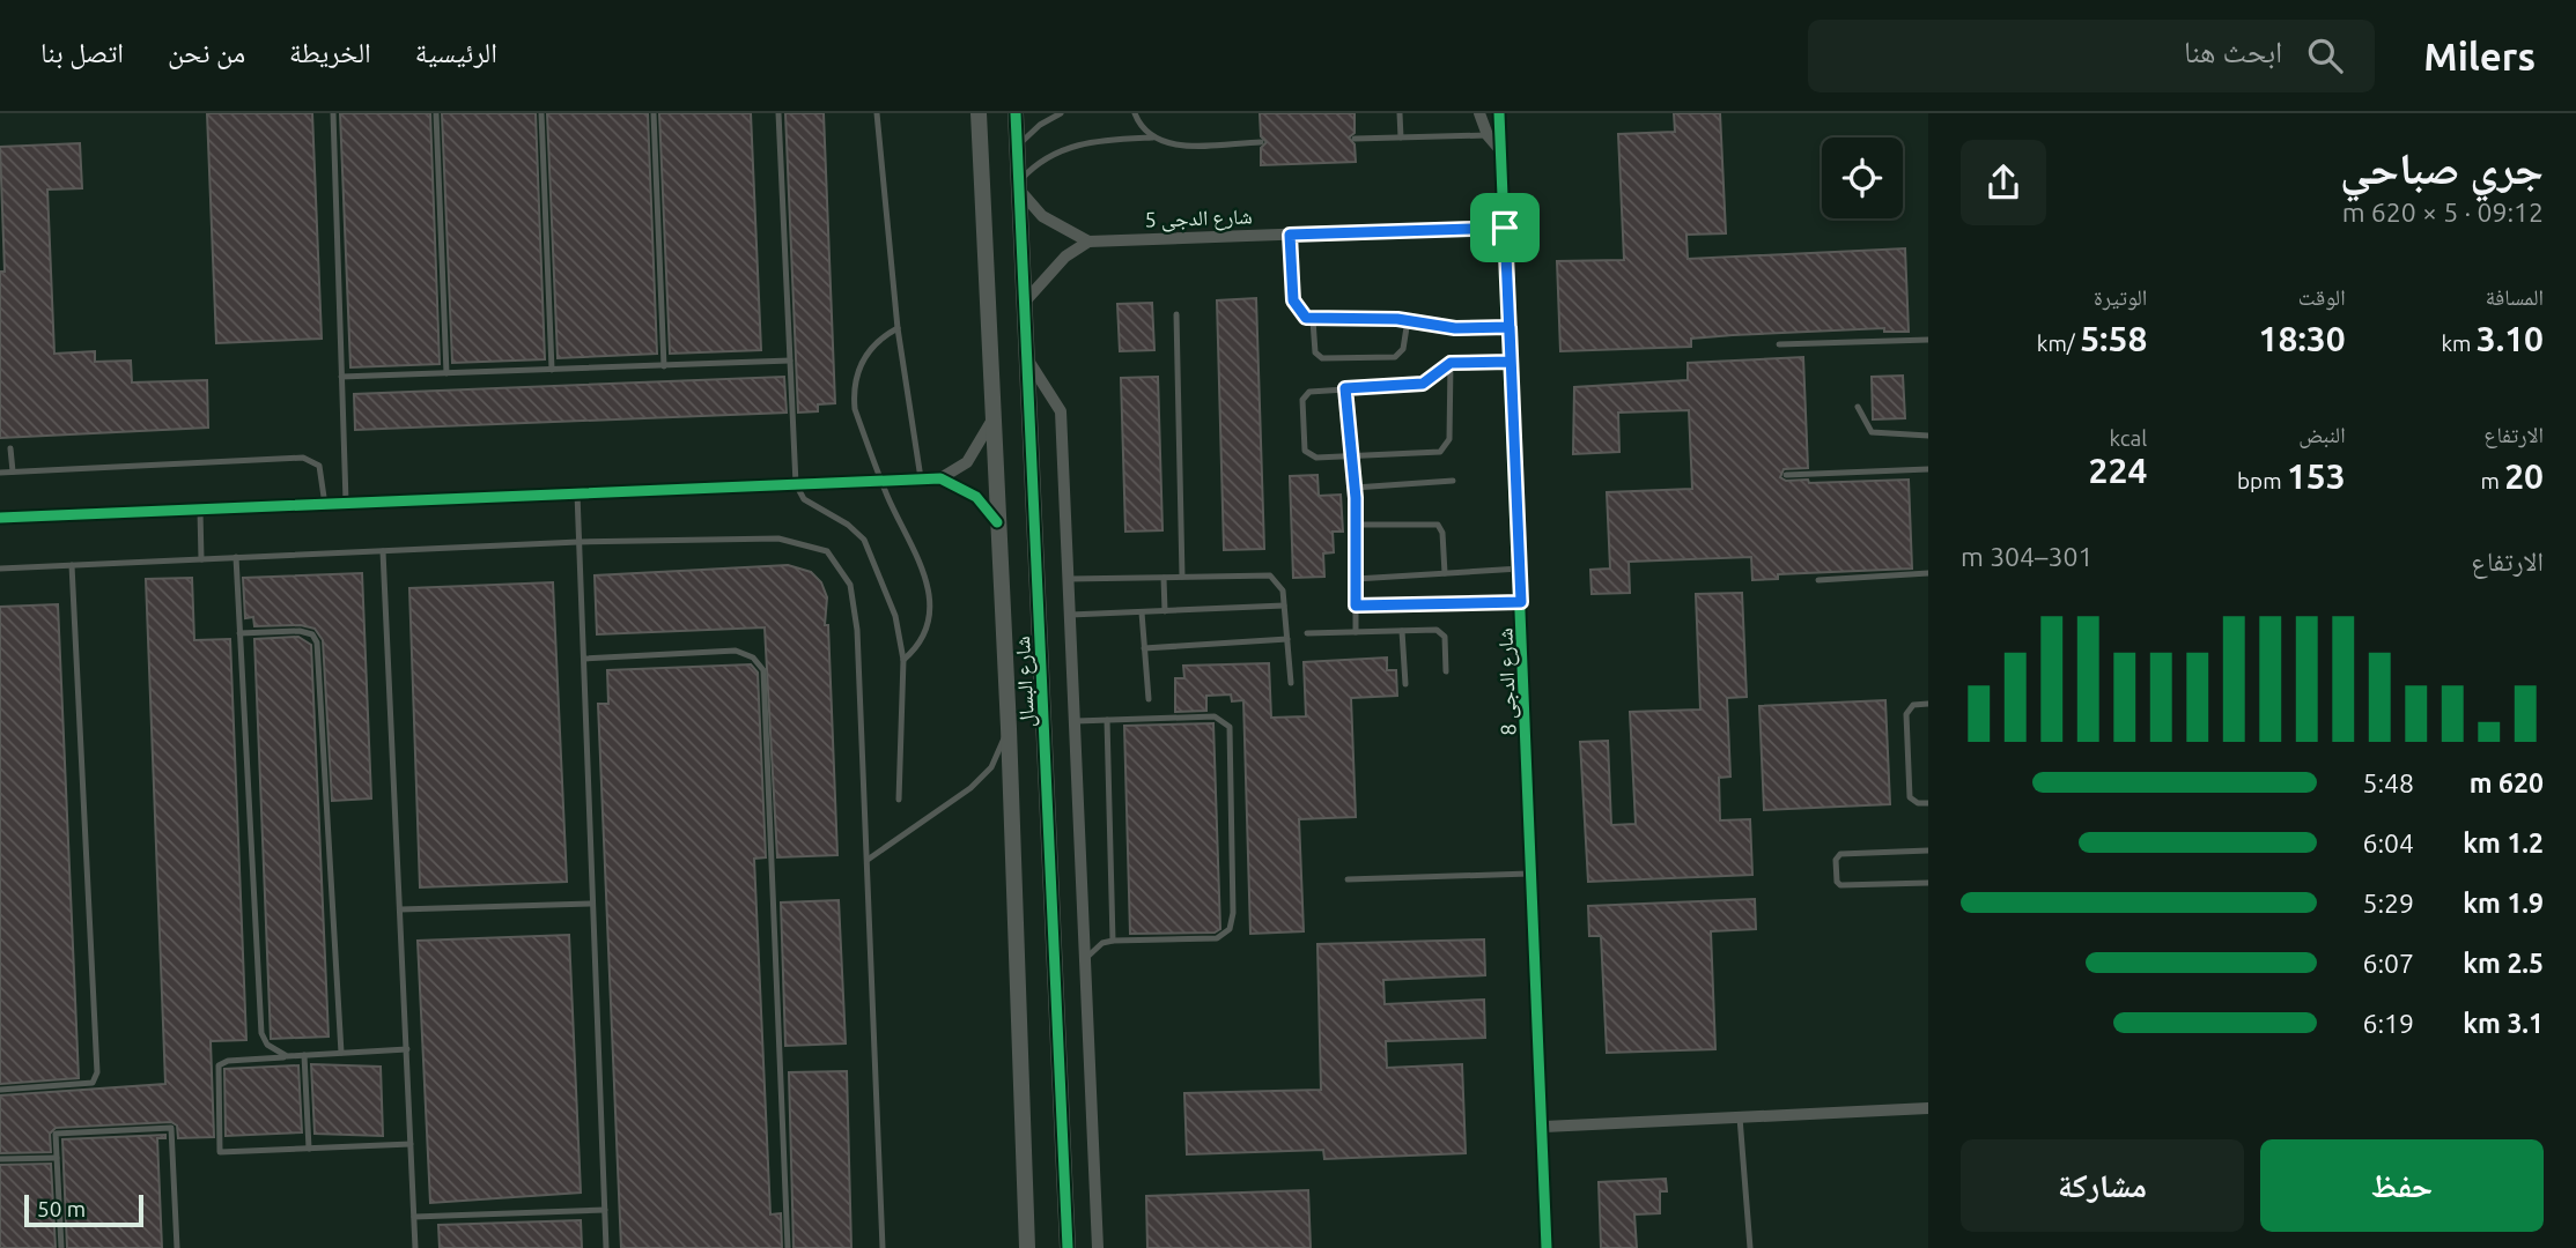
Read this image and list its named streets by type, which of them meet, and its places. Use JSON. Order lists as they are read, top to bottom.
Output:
{
  "streets": {
    "street": ["شارع الدجى 5", "شارع البسال", "شارع الدجى 8"]
  },
  "crossings": [
    ["شارع الدجى 5", "شارع الدجى 8"]
  ],
  "scale_bar": "50 m",
  "page": {
    "header": "Milers",
    "search": "ابحث هنا",
    "nav": [
      "الرئيسية",
      "الخريطة",
      "من نحن",
      "اتصل بنا"
    ],
    "heading": ["جري صباحي", "09:12 · 5 × 620 m"],
    "stats": [
      ["المسافة", "3.10 km"],
      ["الوقت", "18:30"],
      ["الوتيرة", "5:58 /km"],
      ["الارتفاع", "20 m"],
      ["النبض", "153 bpm"],
      ["kcal", "224"]
    ],
    "chart": ["الارتفاع", "301–304 m"],
    "list": [
      {
        "name": "620 m",
        "note": "5:48"
      },
      {
        "name": "1.2 km",
        "note": "6:04"
      },
      {
        "name": "1.9 km",
        "note": "5:29"
      },
      {
        "name": "2.5 km",
        "note": "6:07"
      },
      {
        "name": "3.1 km",
        "note": "6:19"
      }
    ],
    "buttons": ["حفظ", "مشاركة"],
    "scale": "50 m"
  }
}
